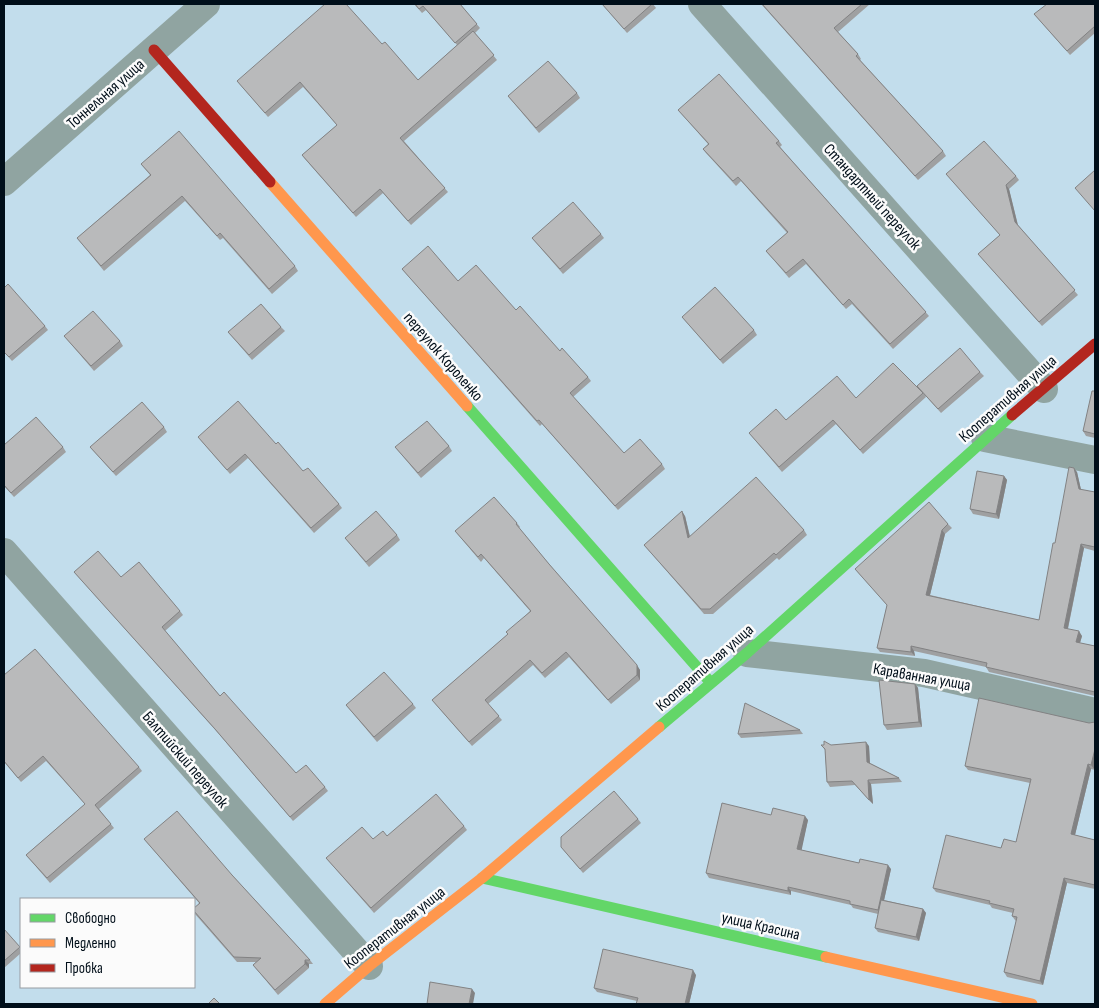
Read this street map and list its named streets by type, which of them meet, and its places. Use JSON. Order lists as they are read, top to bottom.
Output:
{
  "streets": {
    "street": [
      "Тоннельная улица",
      "Стандартный переулок",
      "переулок Короленко",
      "Кооперативная улица",
      "Караванная улица",
      "Балтийский переулок",
      "улица Красина"
    ]
  },
  "crossings": [
    ["Тоннельная улица", "переулок Короленко"],
    ["Стандартный переулок", "Кооперативная улица"],
    ["переулок Короленко", "Кооперативная улица"],
    ["Кооперативная улица", "Караванная улица"],
    ["Кооперативная улица", "Балтийский переулок"],
    ["Кооперативная улица", "улица Красина"]
  ],
  "legend": ["Свободно", "Медленно", "Пробка"]
}
